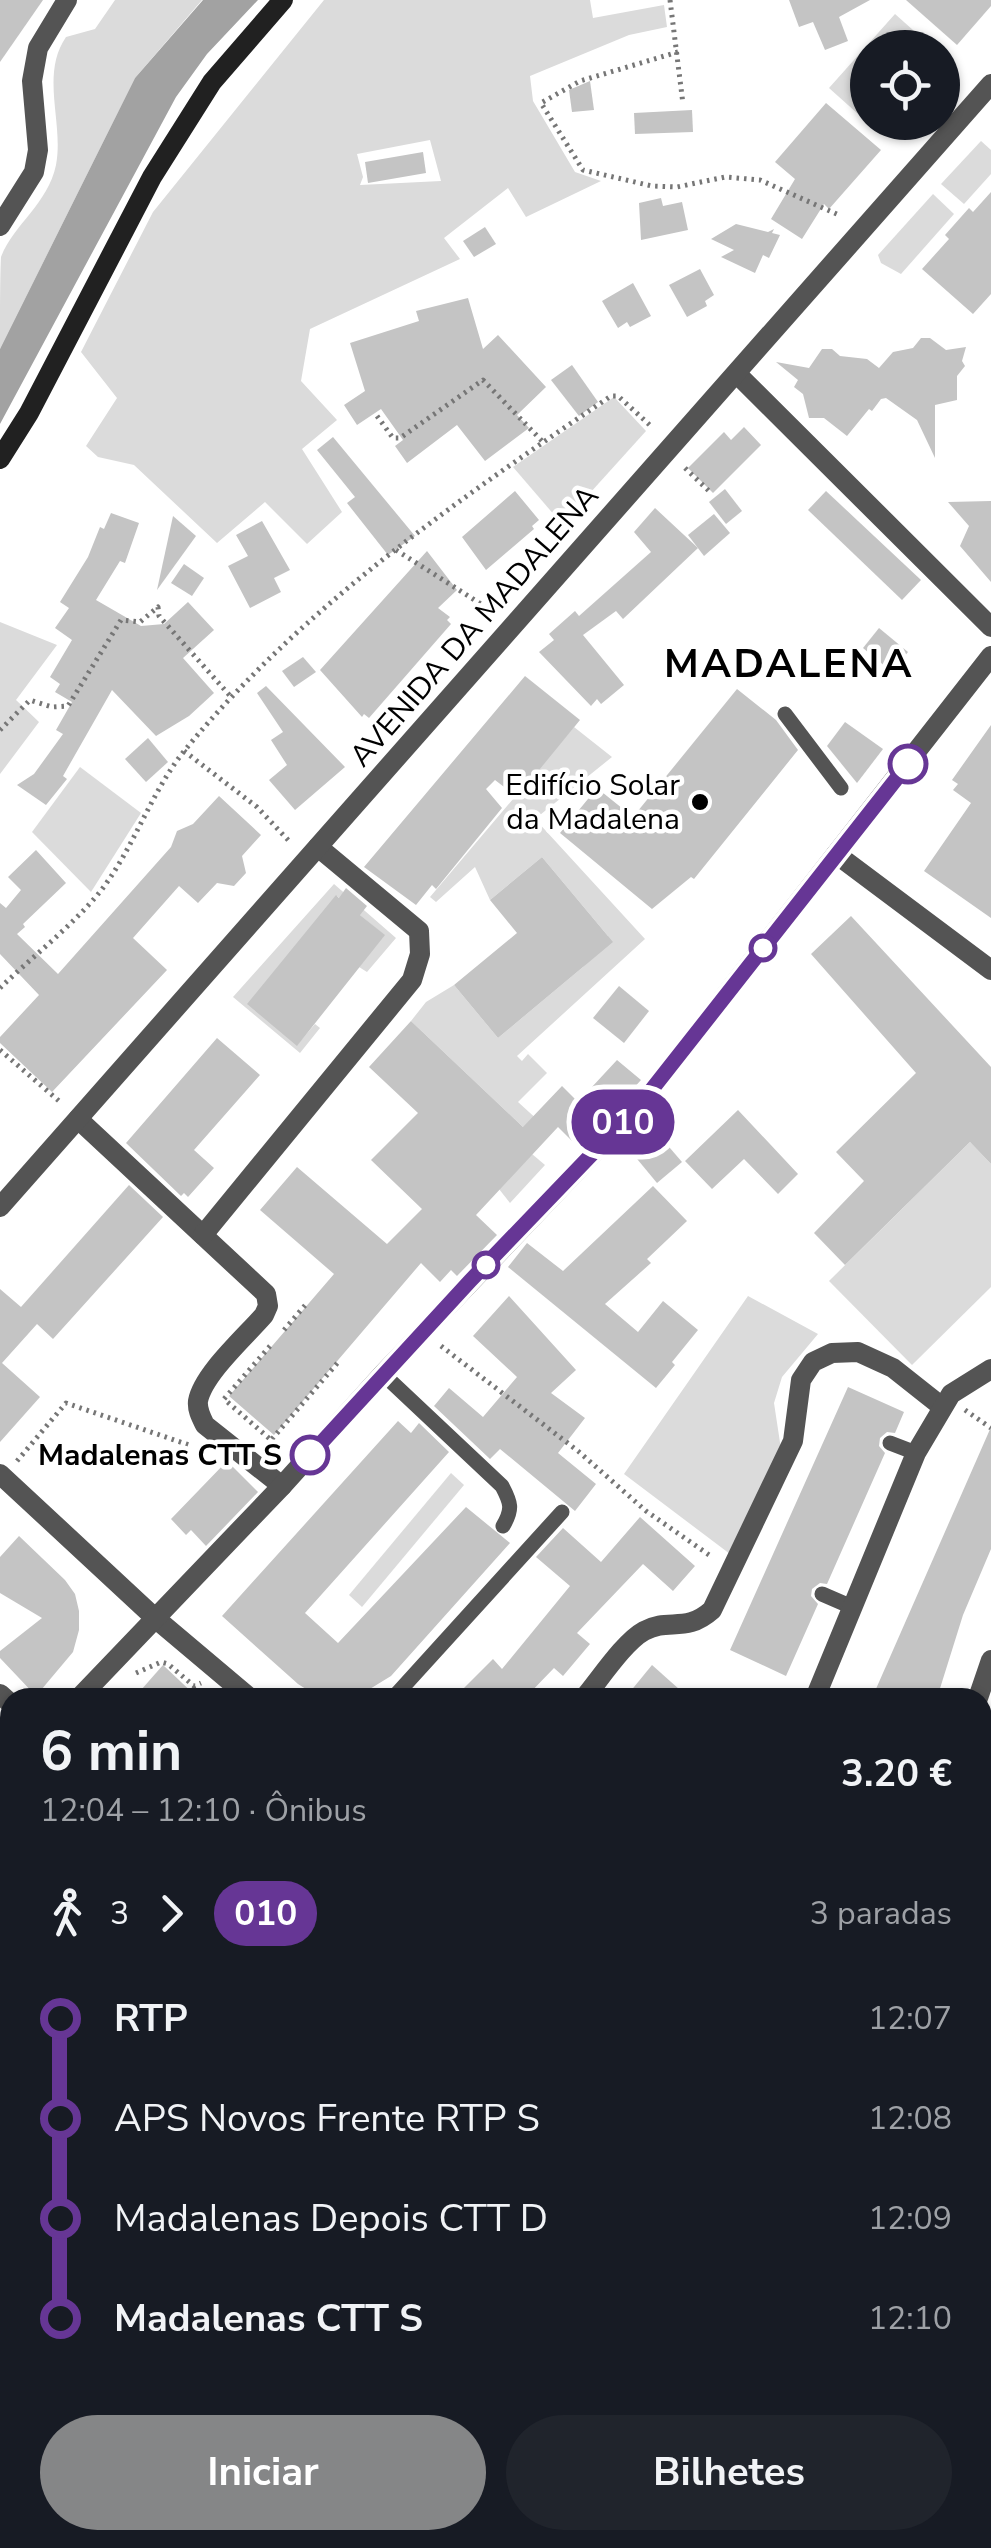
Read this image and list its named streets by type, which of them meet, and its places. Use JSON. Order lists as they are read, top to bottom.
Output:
{
  "streets": {
    "street": ["AVENIDA DA MADALENA"]
  },
  "districts": ["MADALENA"],
  "places": ["Edifício Solar da Madalena", "Madalenas CTT S"],
  "lines": ["bus line 010"],
  "page": {
    "on_map": "010",
    "heading": ["6 min", "12:04 – 12:10 · Ônibus", "3.20 €"],
    "legs": ["3", "010", "3 paradas"],
    "list": [
      {
        "name": "RTP",
        "value": "12:07"
      },
      {
        "name": "APS Novos Frente RTP S",
        "value": "12:08"
      },
      {
        "name": "Madalenas Depois CTT D",
        "value": "12:09"
      },
      {
        "name": "Madalenas CTT S",
        "value": "12:10"
      }
    ],
    "buttons": ["Iniciar", "Bilhetes"]
  }
}
